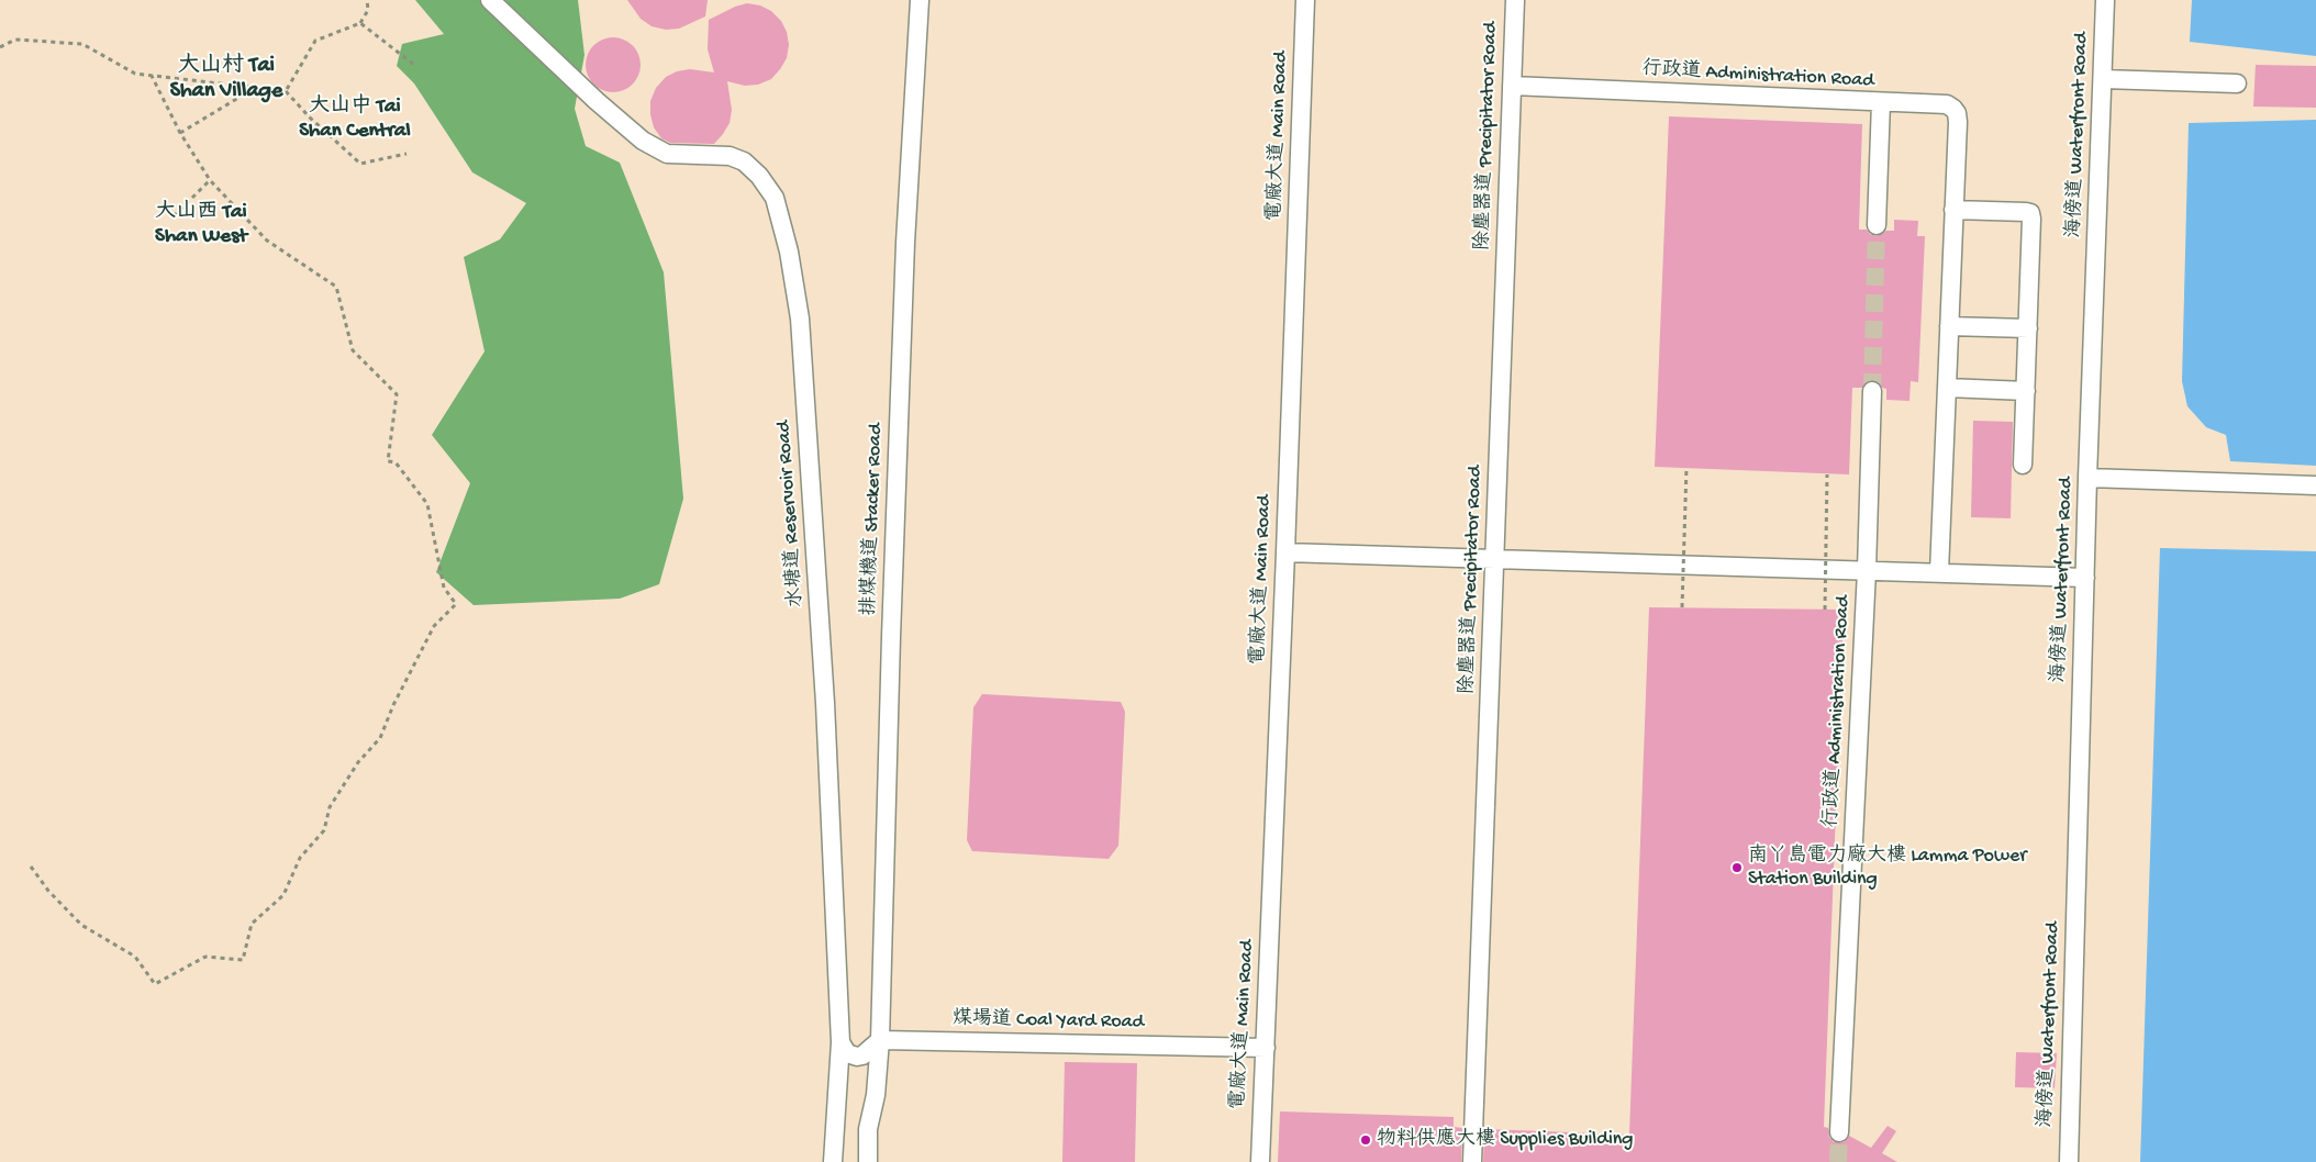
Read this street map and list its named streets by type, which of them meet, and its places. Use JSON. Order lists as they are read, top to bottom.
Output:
{
  "streets": {
    "lane": [
      "行政道 Administration Road",
      "海傍道 Waterfront Road",
      "電廠大道 Main Road",
      "除塵器道 Precipitator Road",
      "水塘道 Reservoir Road",
      "排煤機道 Stacker Road",
      "煤場道 Coal Yard Road"
    ]
  },
  "crossings": [
    ["行政道 Administration Road", "除塵器道 Precipitator Road"],
    ["電廠大道 Main Road", "煤場道 Coal Yard Road"],
    ["排煤機道 Stacker Road", "煤場道 Coal Yard Road"]
  ],
  "districts": ["大山村 Tai Shan Village", "大山中 Tai Shan Central", "大山西 Tai Shan West"],
  "places": ["南丫島電力廠大樓 Lamma Power Station Building", "物料供應大樓 Supplies Building"]
}
